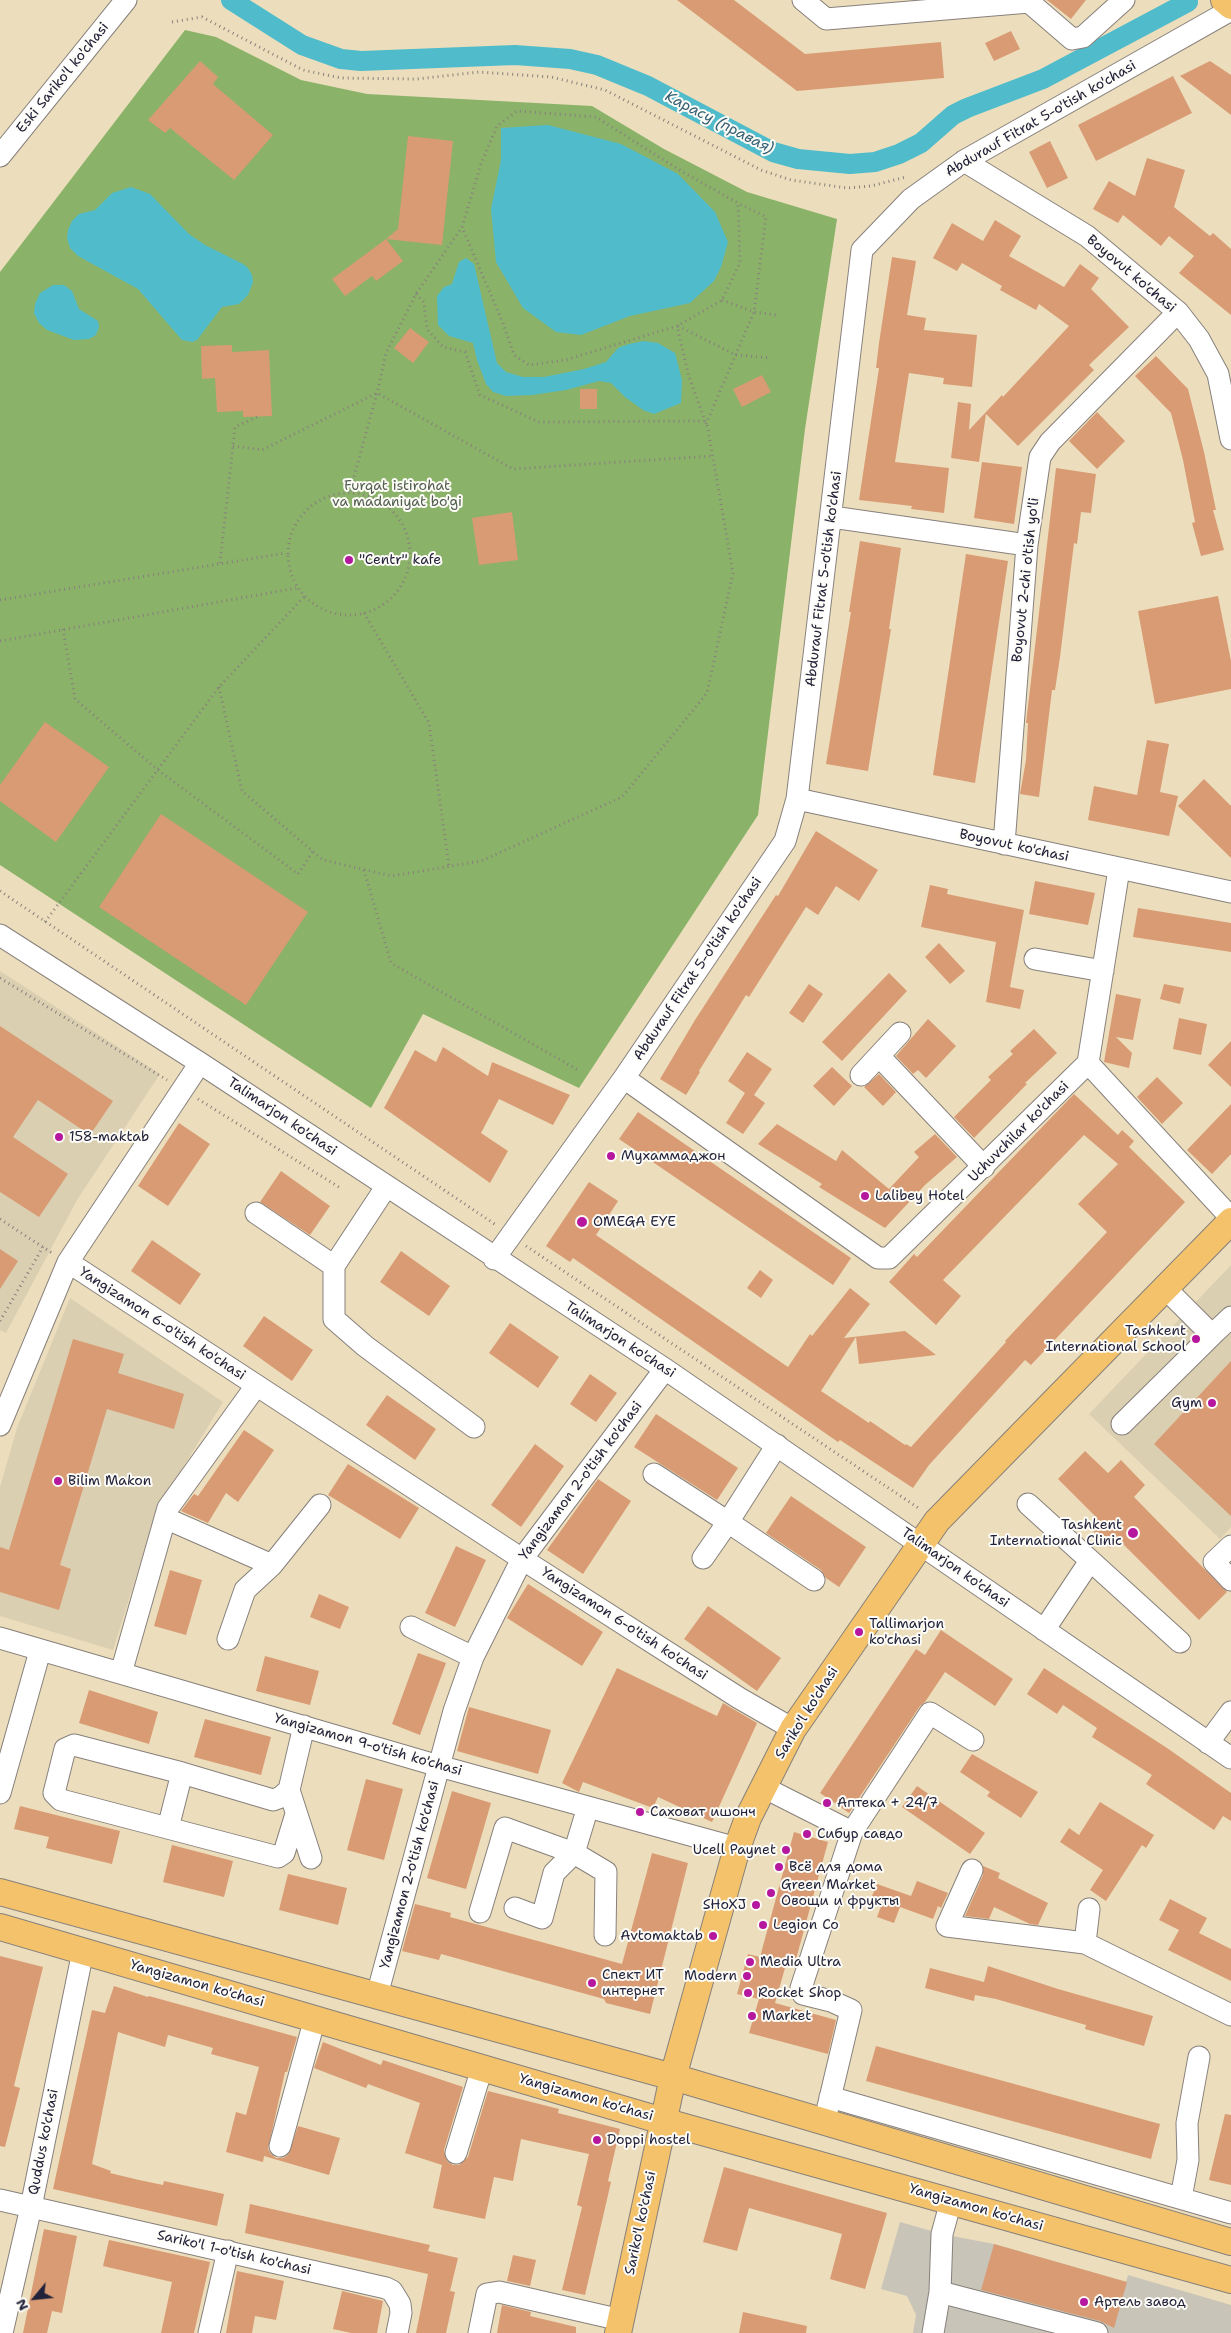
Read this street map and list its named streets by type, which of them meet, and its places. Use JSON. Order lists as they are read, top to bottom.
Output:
{
  "streets": {
    "main road": ["Sariko'l ko'chasi", "Yangizamon ko'chasi"],
    "street": [
      "Eski Sariko'l ko'chasi",
      "Abdurauf Fitrat 5-o'tish ko'chasi",
      "Boyovut ko'chasi",
      "Boyovut 2-chi o'tish yo'li",
      "Talimarjon ko'chasi",
      "Uchuvchilar ko'chasi",
      "Yangizamon 6-o'tish ko'chasi",
      "Yangizamon 2-o'tish ko'chasi",
      "Yangizamon 9-o'tish ko'chasi",
      "Quddus ko'chasi",
      "Sariko'l 1-o'tish ko'chasi"
    ]
  },
  "crossings": [
    ["Abdurauf Fitrat 5-o'tish ko'chasi", "Boyovut ko'chasi"],
    ["Abdurauf Fitrat 5-o'tish ko'chasi", "Talimarjon ko'chasi"],
    ["Abdurauf Fitrat 5-o'tish ko'chasi", "Uchuvchilar ko'chasi"],
    ["Boyovut ko'chasi", "Boyovut 2-chi o'tish yo'li"],
    ["Talimarjon ko'chasi", "Yangizamon 2-o'tish ko'chasi"],
    ["Talimarjon ko'chasi", "Sariko'l ko'chasi"],
    ["Yangizamon 6-o'tish ko'chasi", "Yangizamon 2-o'tish ko'chasi"],
    ["Yangizamon 6-o'tish ko'chasi", "Sariko'l ko'chasi"],
    ["Yangizamon 6-o'tish ko'chasi", "Yangizamon 9-o'tish ko'chasi"],
    ["Yangizamon 2-o'tish ko'chasi", "Yangizamon 9-o'tish ko'chasi"],
    ["Sariko'l ko'chasi", "Yangizamon 9-o'tish ko'chasi"],
    ["Sariko'l ko'chasi", "Yangizamon ko'chasi"],
    ["Yangizamon ko'chasi", "Quddus ko'chasi"],
    ["Quddus ko'chasi", "Sariko'l 1-o'tish ko'chasi"]
  ],
  "water": ["Карасу (правая)"],
  "parks": ["Furqat istirohat va madaniyat bo'gi"],
  "places": [
    "\"Centr\" kafe",
    "158-maktab",
    "Мухаммаджон",
    "Lalibey Hotel",
    "OMEGA EYE",
    "Tashkent International School",
    "Gym",
    "Bilim Makon",
    "Tashkent International Clinic",
    "Tallimarjon ko'chasi",
    "Аптека + 24/7",
    "Саховат ишонч",
    "Сибур савдо",
    "Ucell Paynet",
    "Всё для дома",
    "Green Market Овощи и фрукты",
    "SHoXJ",
    "Legion Co",
    "Avtomaktab",
    "Media Ultra",
    "Modern",
    "Спект ИТ интернет",
    "Rocket Shop",
    "Market",
    "Doppi hostel",
    "Артель завод"
  ],
  "north": "bottom left"
}
